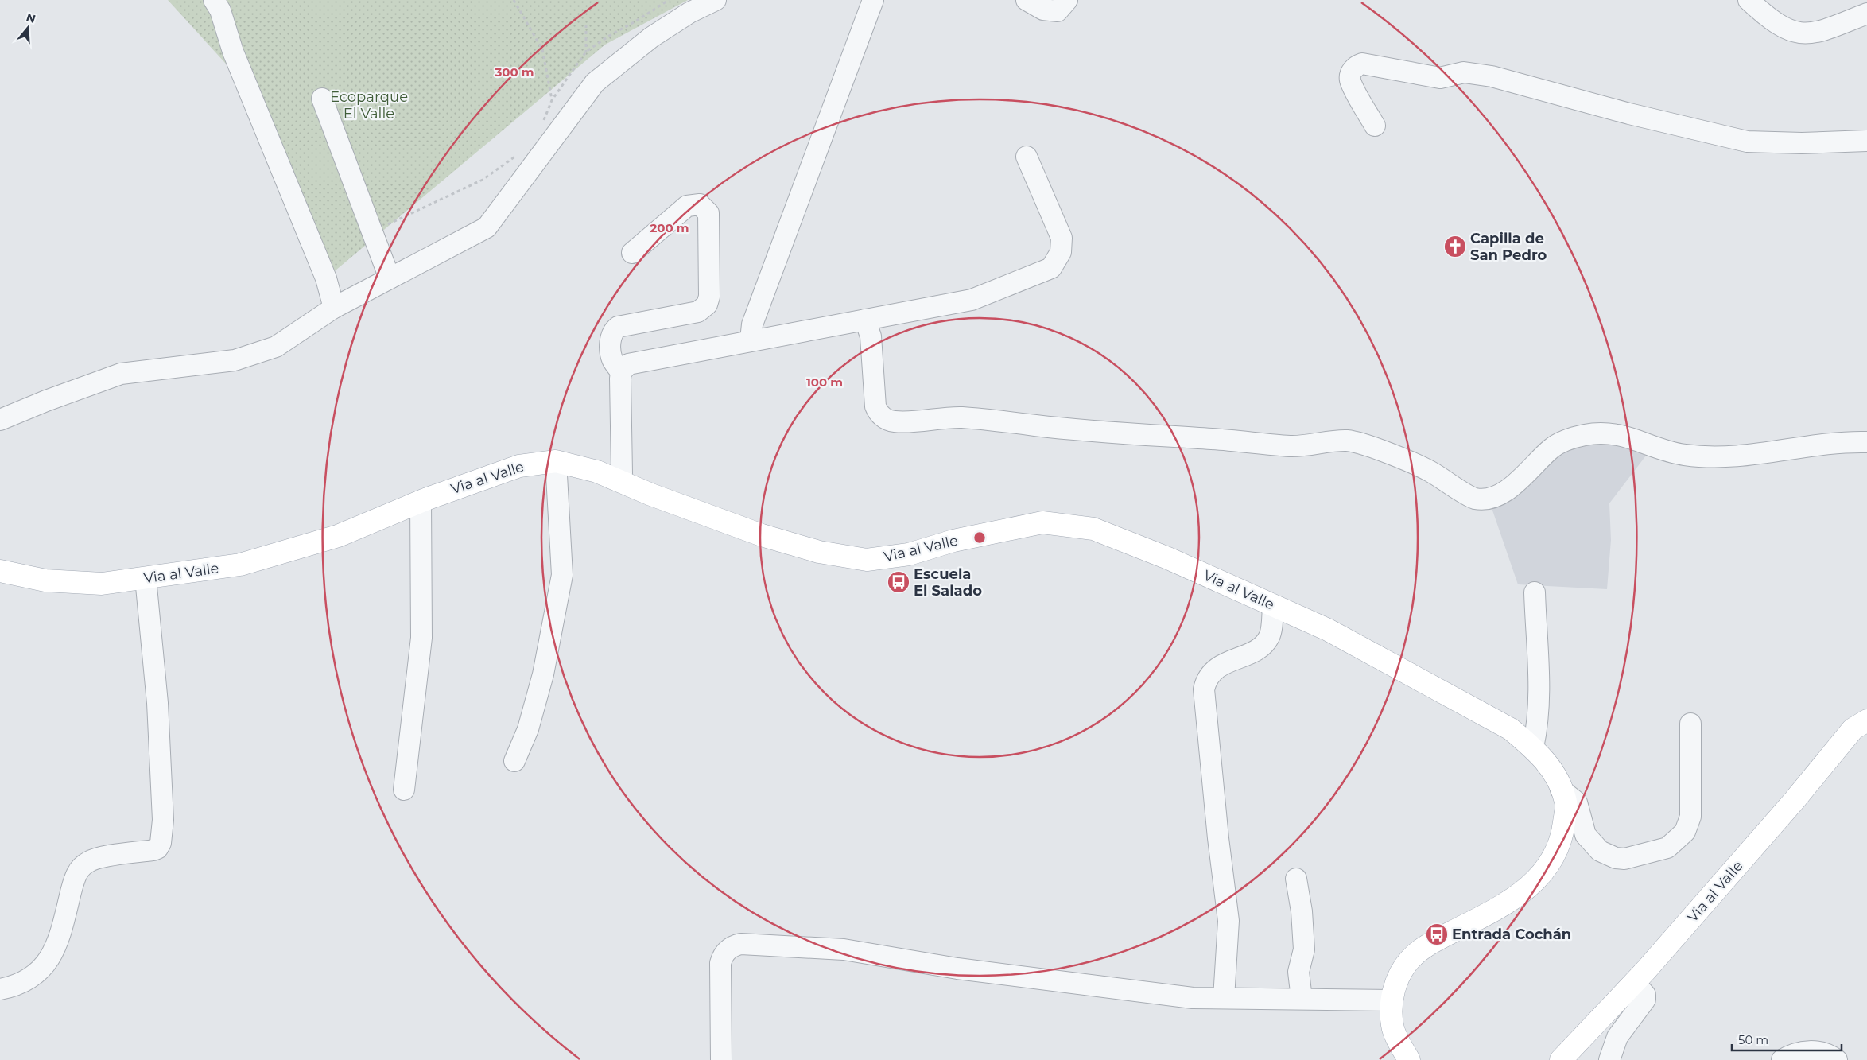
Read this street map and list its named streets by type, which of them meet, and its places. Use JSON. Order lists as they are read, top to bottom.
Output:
{
  "streets": {
    "main road": ["Via al Valle"]
  },
  "parks": ["Ecoparque El Valle"],
  "places": {
    "church": ["Capilla de San Pedro"],
    "bus stop": ["Escuela El Salado", "Entrada Cochán"]
  },
  "scale_bar": "50 m",
  "north": "top",
  "rings": ["300 m", "200 m", "100 m"]
}
